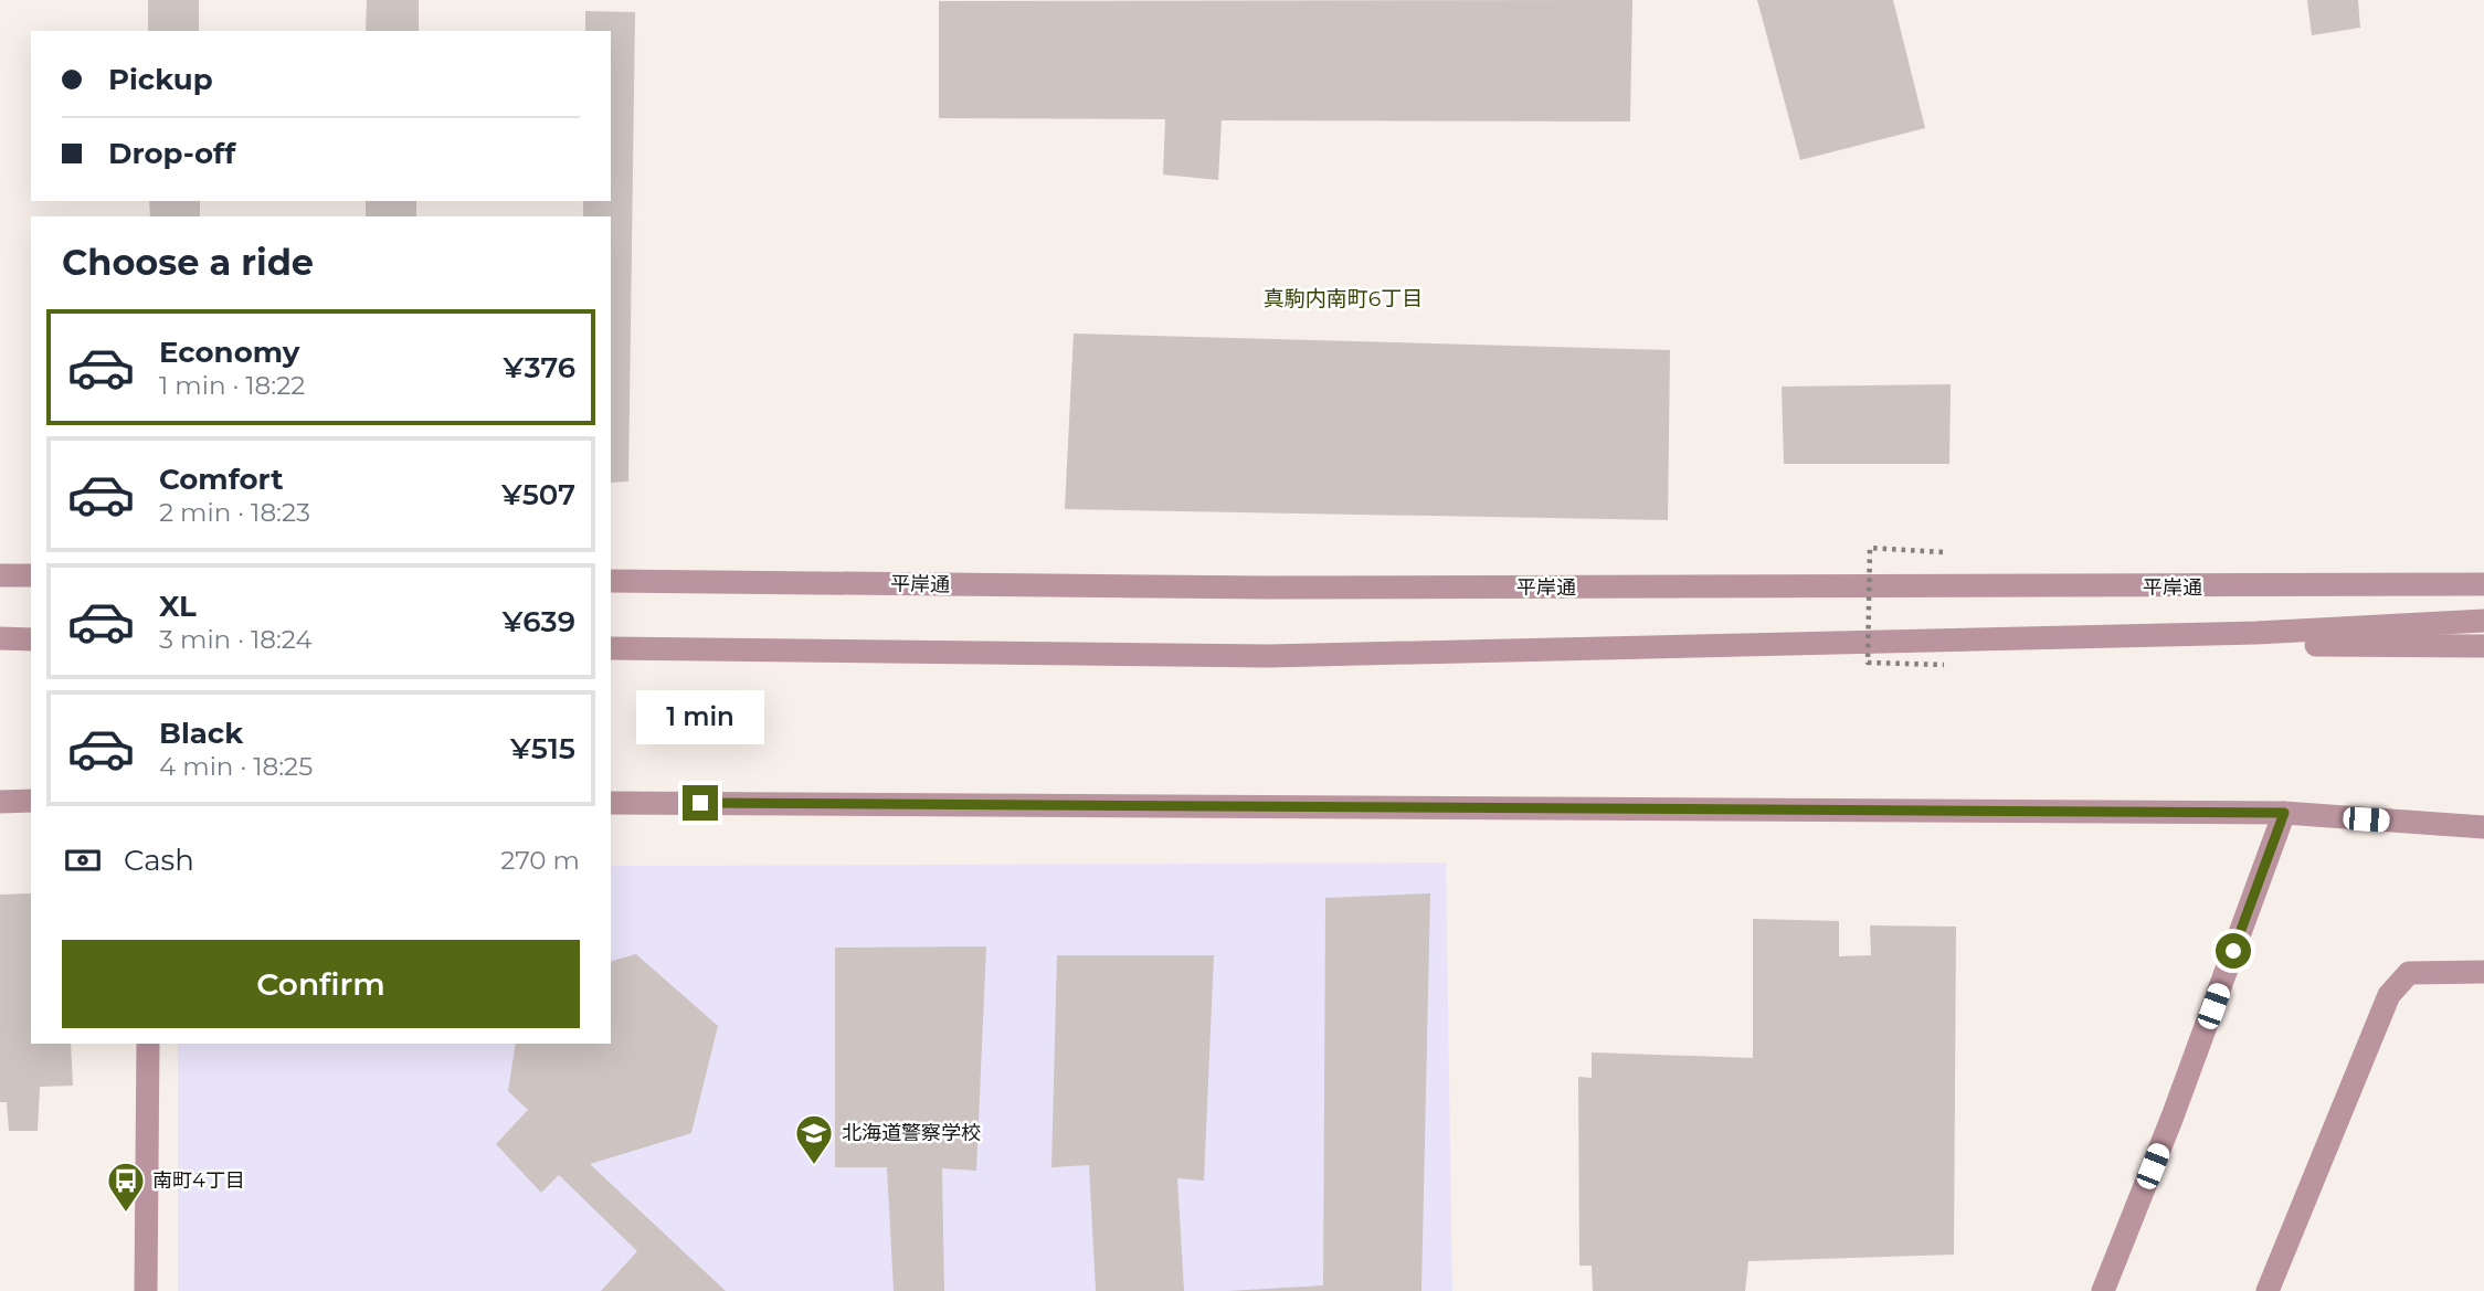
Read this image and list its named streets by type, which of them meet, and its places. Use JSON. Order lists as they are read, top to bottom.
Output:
{
  "streets": {
    "street": ["平岸通"]
  },
  "districts": ["真駒内南町6丁目"],
  "places": {
    "school or university": ["北海道警察学校"],
    "bus stop": ["南町4丁目"]
  },
  "page": {
    "banner": ["Pickup", "Drop-off"],
    "heading": "Choose a ride",
    "list": [
      {
        "name": "Economy",
        "note": "1 min · 18:22",
        "value": "¥376"
      },
      {
        "name": "Comfort",
        "note": "2 min · 18:23",
        "value": "¥507"
      },
      {
        "name": "XL",
        "note": "3 min · 18:24",
        "value": "¥639"
      },
      {
        "name": "Black",
        "note": "4 min · 18:25",
        "value": "¥515"
      }
    ],
    "bubble": "1 min",
    "pay": ["Cash", "270 m"],
    "buttons": "Confirm"
  }
}
